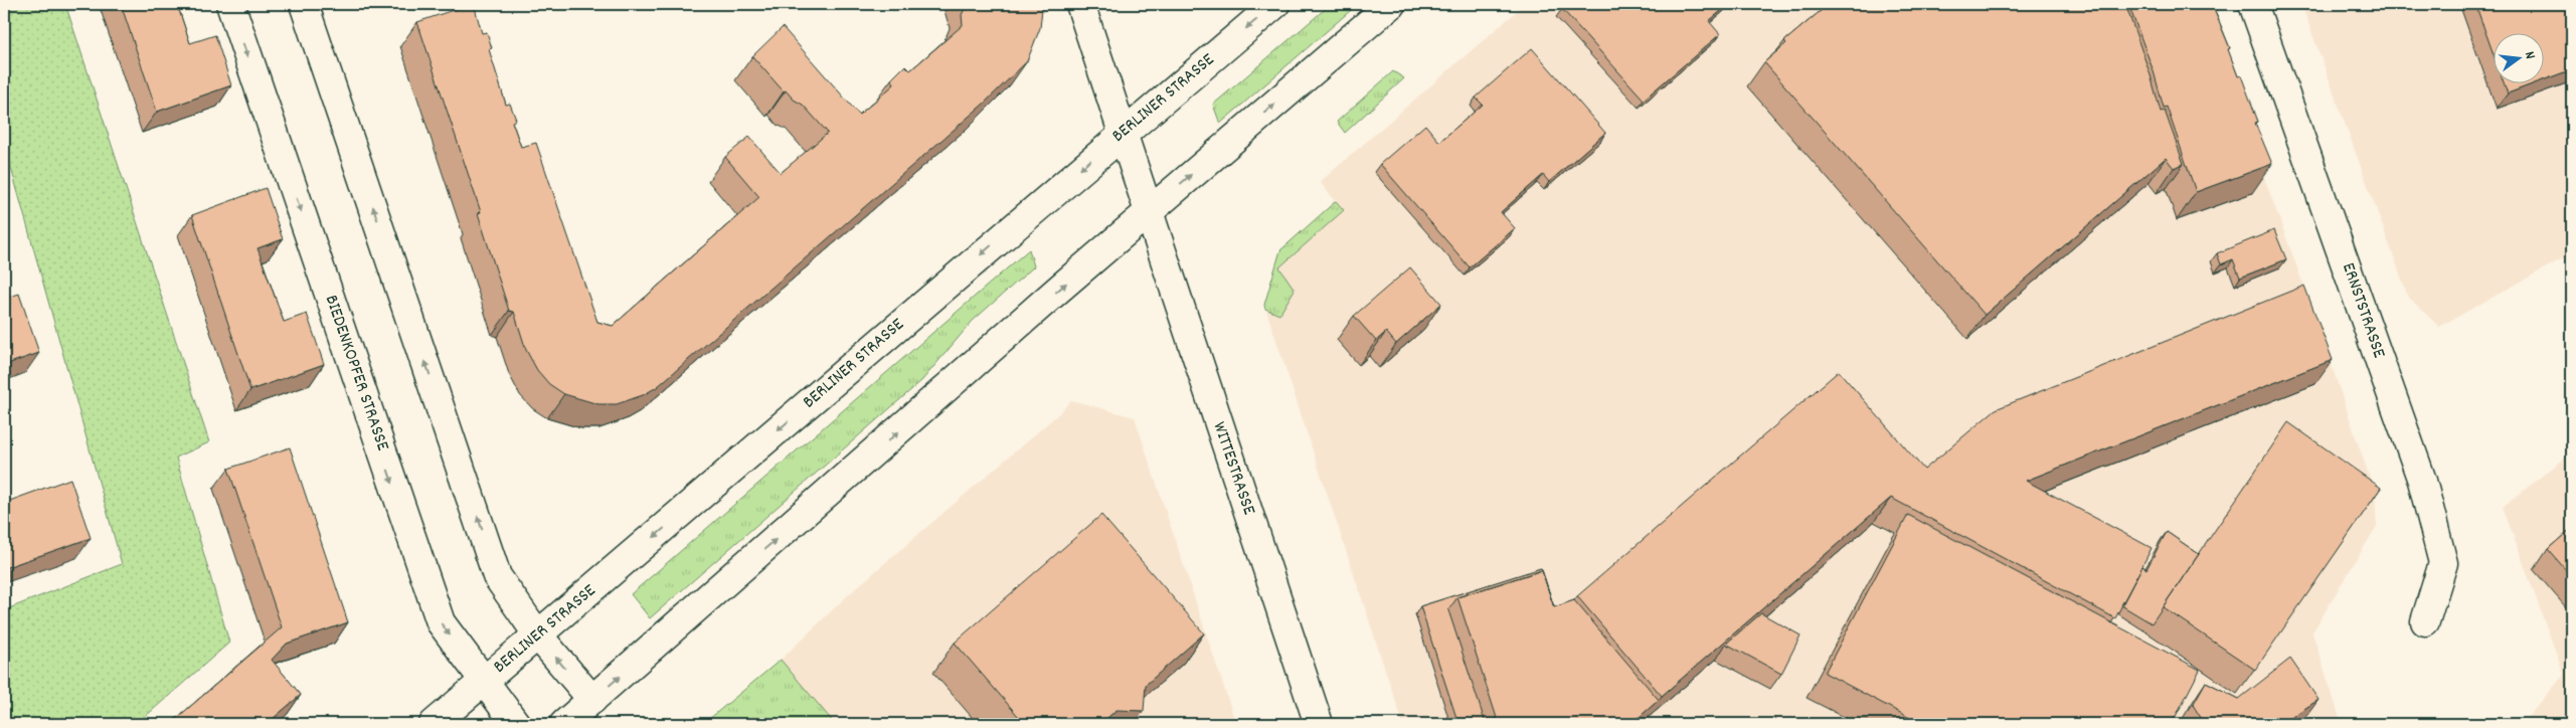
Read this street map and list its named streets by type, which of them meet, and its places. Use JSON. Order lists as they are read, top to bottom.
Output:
{
  "streets": {
    "main road": [
      "BERLINER STRASSE",
      "ERNSTSTRASSE",
      "BIEDENKOPFER STRASSE",
      "WITTESTRASSE"
    ]
  },
  "crossings": [
    ["BERLINER STRASSE", "BIEDENKOPFER STRASSE"],
    ["BERLINER STRASSE", "WITTESTRASSE"]
  ],
  "north": "right"
}
